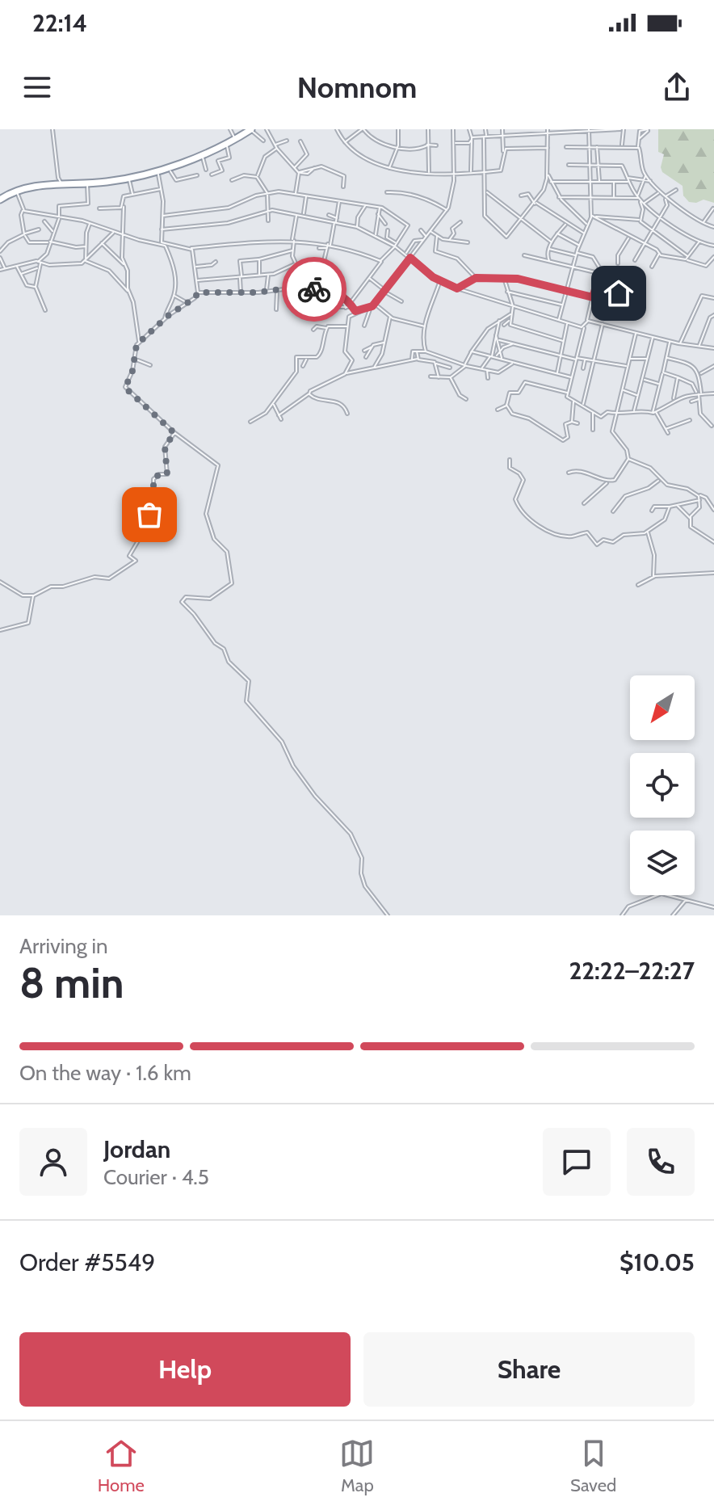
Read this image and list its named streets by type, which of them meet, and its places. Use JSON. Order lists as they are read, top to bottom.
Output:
{
  "north": "bottom left",
  "page": {
    "status": "22:14",
    "header": "Nomnom",
    "heading": ["8 min", "Arriving in", "22:22–22:27"],
    "panel": [
      "Jordan",
      "Courier · 4.5",
      "Order #5549",
      "$10.05"
    ],
    "bar": "On the way · 1.6 km",
    "buttons": ["Help", "Share"],
    "tabs": ["Home", "Map", "Saved"]
  }
}
